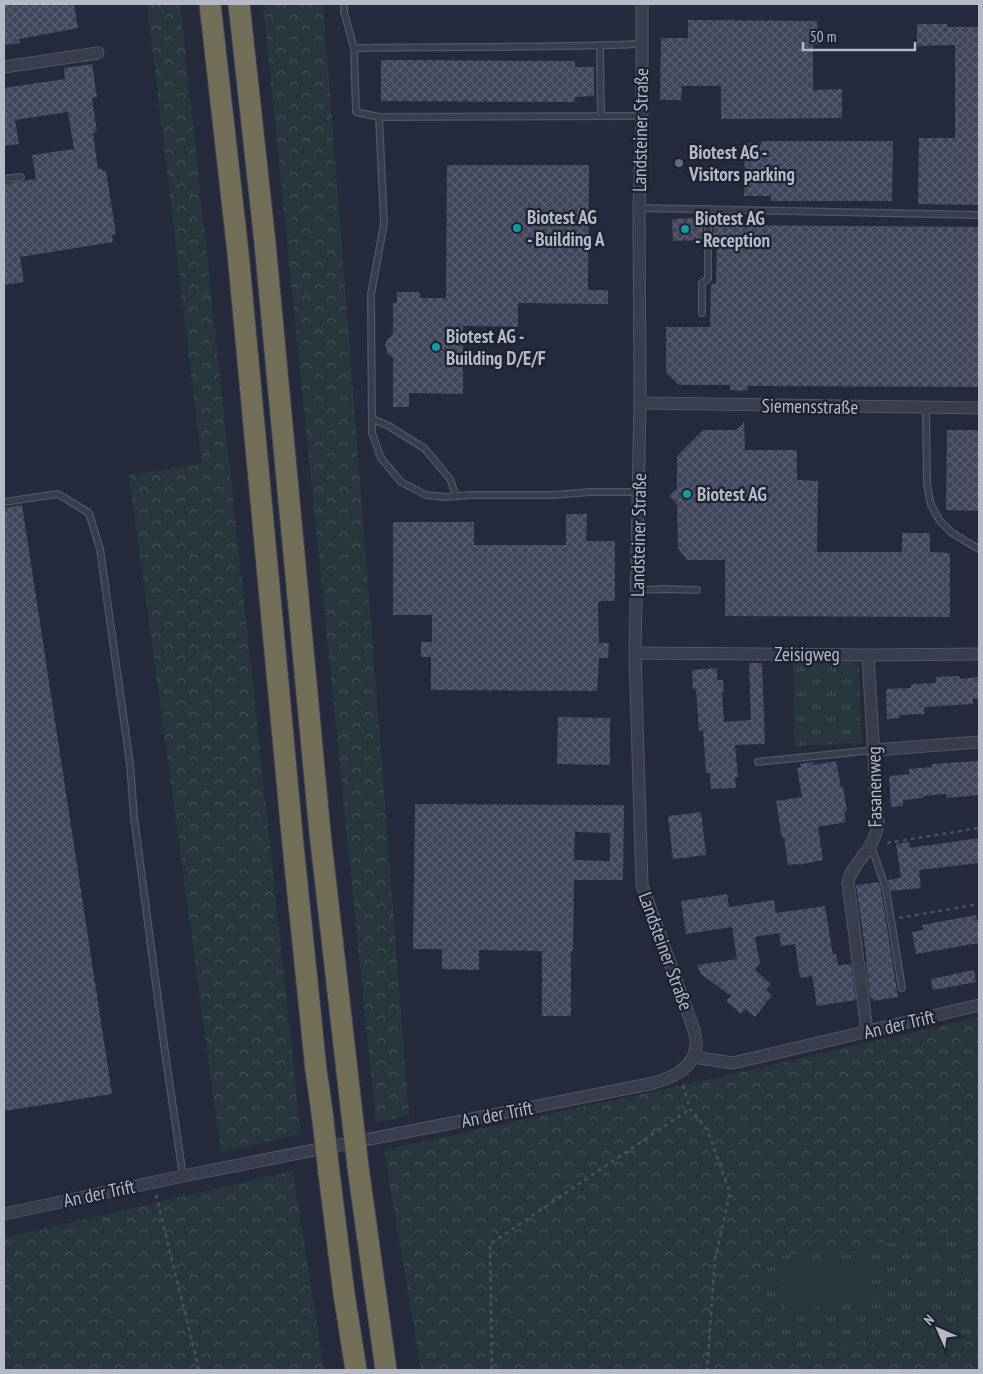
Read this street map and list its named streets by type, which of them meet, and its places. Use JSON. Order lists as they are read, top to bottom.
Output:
{
  "streets": {
    "street": [
      "Landsteiner Straße",
      "Siemensstraße",
      "Zeisigweg",
      "Fasanenweg",
      "An der Trift"
    ]
  },
  "crossings": [
    ["Landsteiner Straße", "Siemensstraße"],
    ["Landsteiner Straße", "Zeisigweg"],
    ["Landsteiner Straße", "An der Trift"],
    ["Zeisigweg", "Fasanenweg"],
    ["Fasanenweg", "An der Trift"]
  ],
  "places": [
    "Biotest AG - Visitors parking",
    "Biotest AG - Building A",
    "Biotest AG - Reception",
    "Biotest AG - Building D/E/F",
    "Biotest AG"
  ],
  "scale_bar": "50 m",
  "north": "top left"
}
